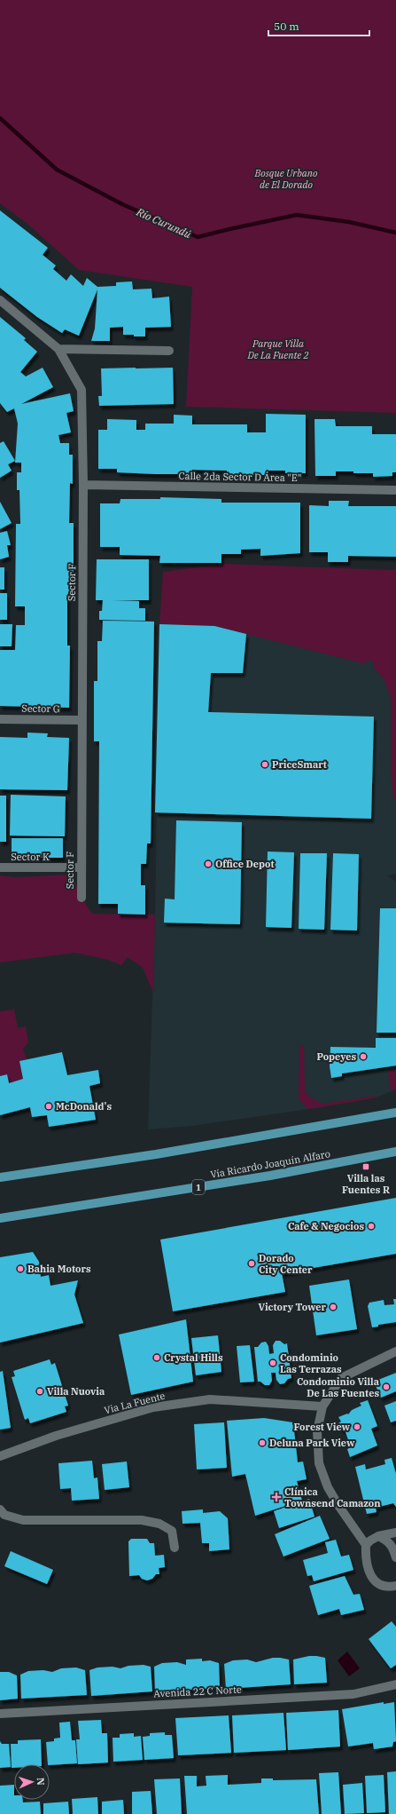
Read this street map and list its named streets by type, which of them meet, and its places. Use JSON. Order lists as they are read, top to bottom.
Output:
{
  "streets": {
    "main road": ["Vía Ricardo Joaquín Alfaro", "1"],
    "street": [
      "Calle 2da Sector D Área \"E\"",
      "Sector F",
      "Sector G",
      "Sector K",
      "Via La Fuente",
      "Avenida 22 C Norte"
    ]
  },
  "crossings": [
    ["Calle 2da Sector D Área \"E\"", "Sector F"],
    ["Sector F", "Sector G"],
    ["Sector F", "Sector K"]
  ],
  "water": ["Río Curundú"],
  "parks": ["Bosque Urbano de El Dorado", "Parque Villa De La Fuente 2"],
  "places": {
    "other": [
      "PriceSmart",
      "Office Depot",
      "Popeyes",
      "McDonald's",
      "Cafe & Negocios",
      "Dorado City Center",
      "Bahia Motors",
      "Victory Tower",
      "Crystal Hills",
      "Condominio Las Terrazas",
      "Condominio Villa De Las Fuentes",
      "Villa Nuovia",
      "Forest View",
      "Deluna Park View"
    ],
    "transit": ["Villa las Fuentes R"],
    "health": ["Clínica Townsend Camazon"]
  },
  "scale_bar": "50 m",
  "north": "right"
}
